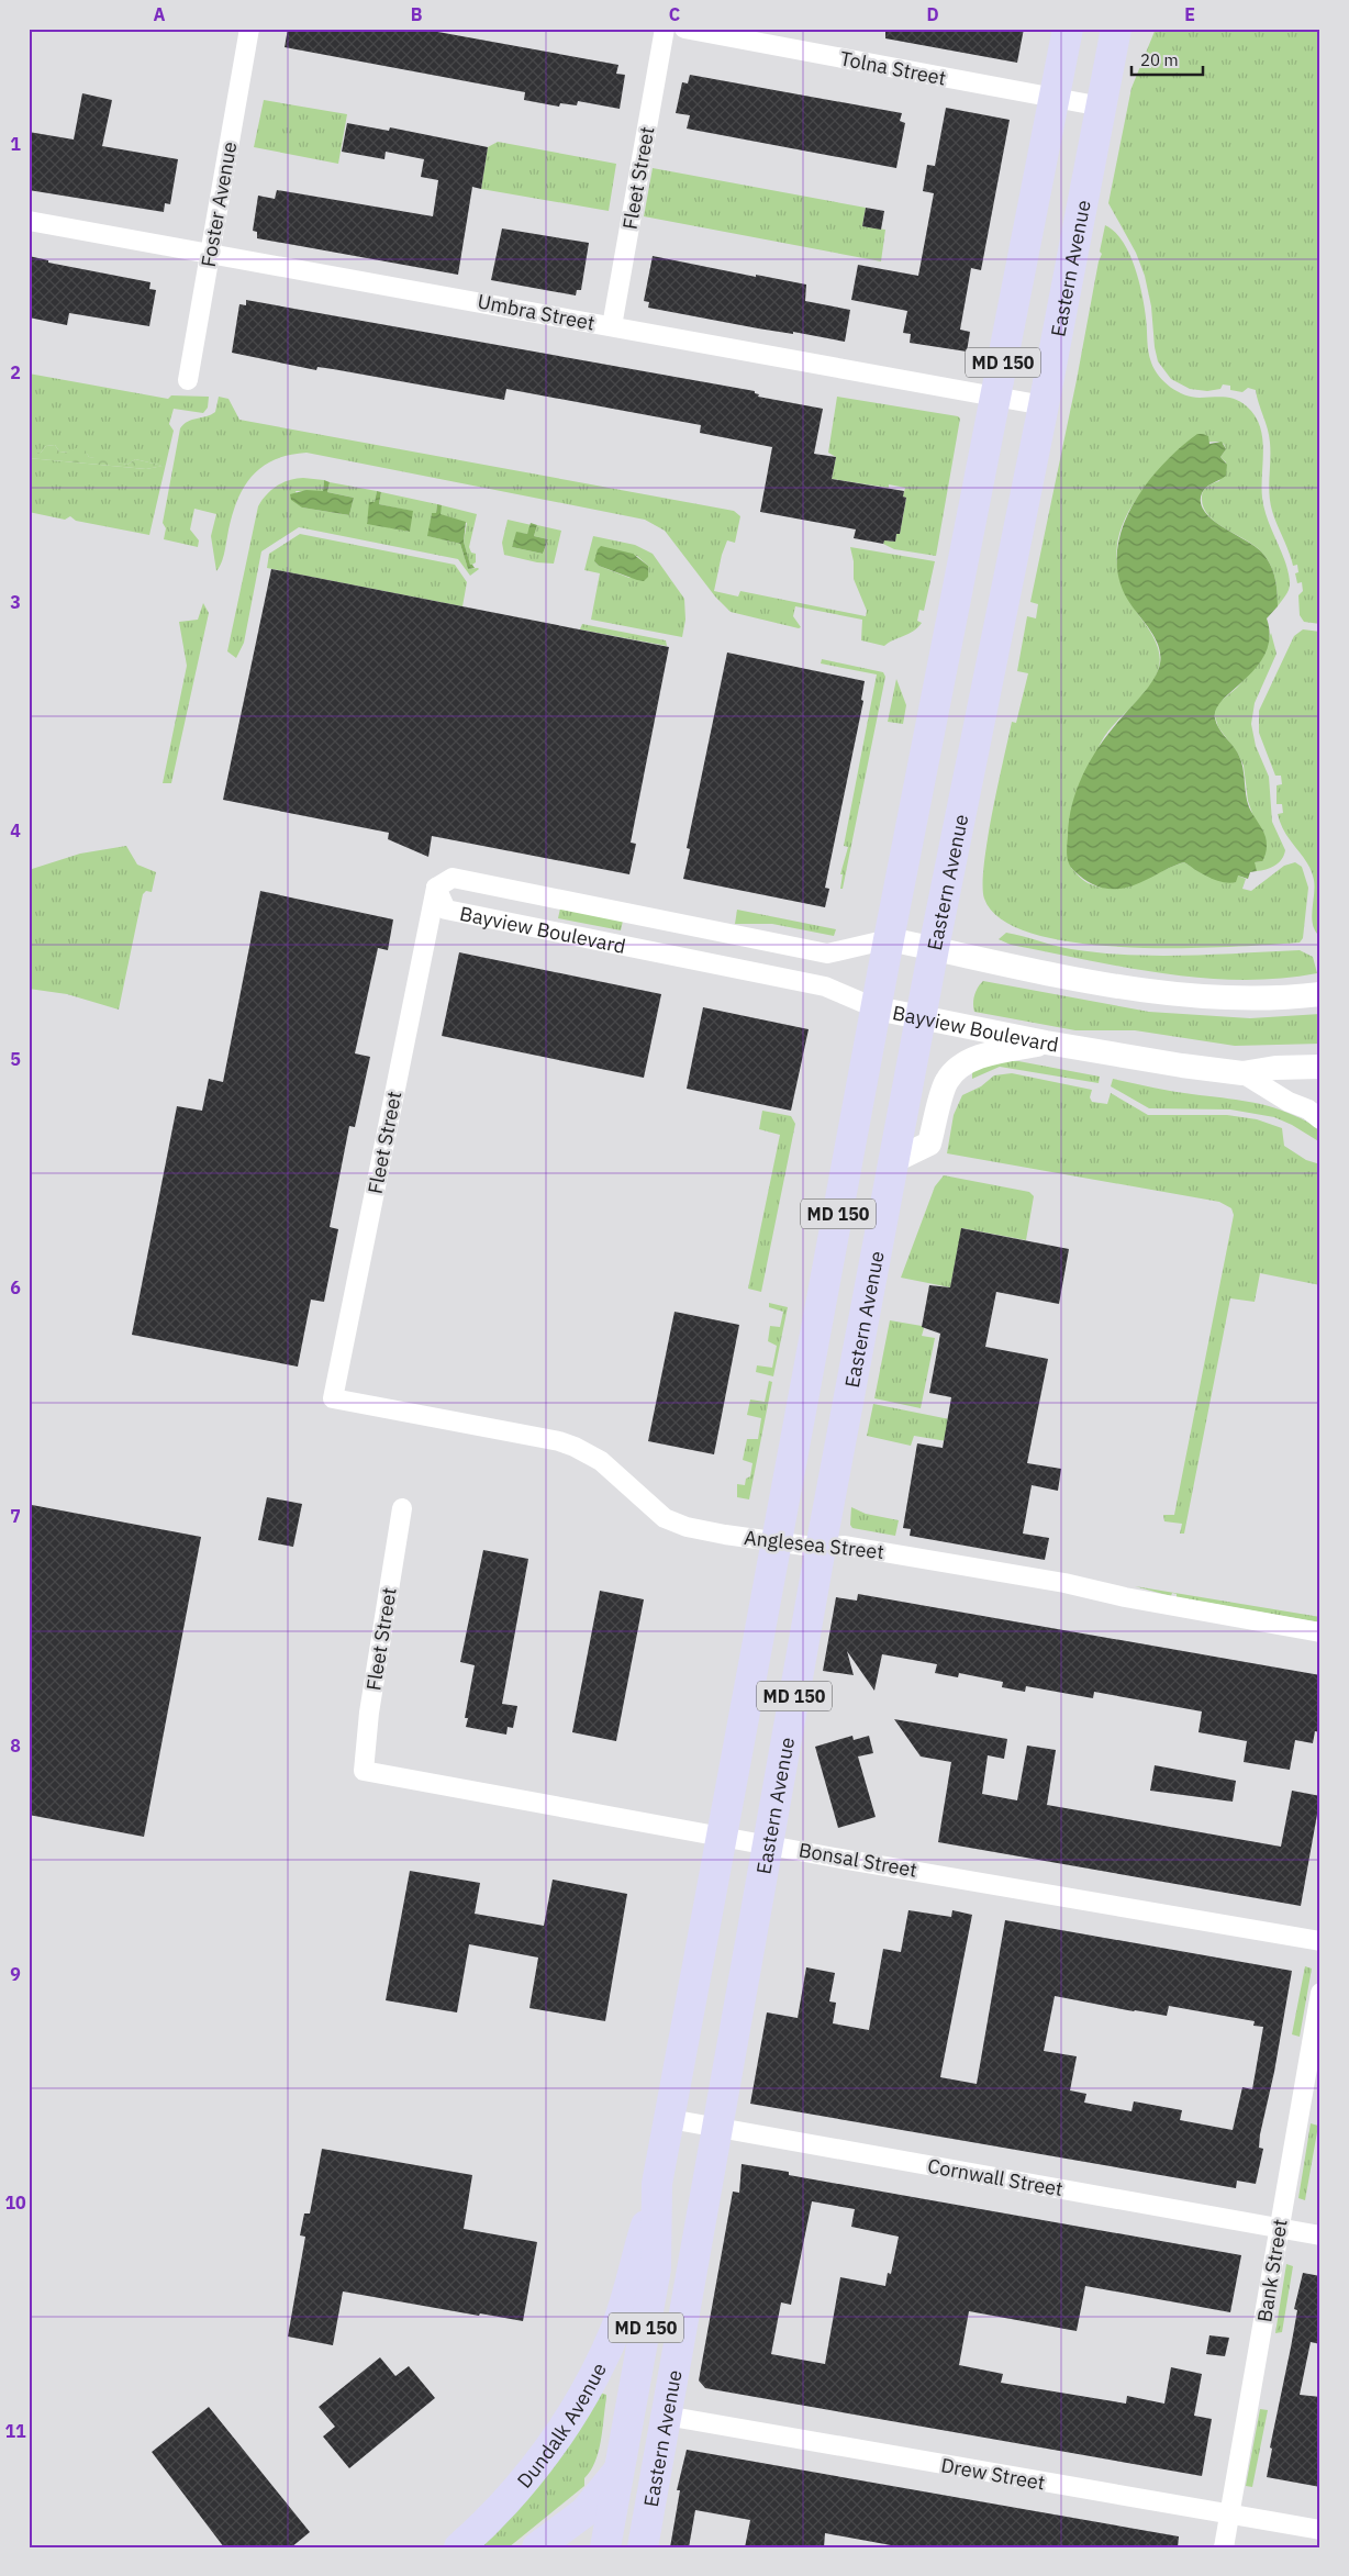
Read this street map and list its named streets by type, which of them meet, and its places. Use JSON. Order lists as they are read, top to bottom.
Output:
{
  "streets": {
    "main road": ["Eastern Avenue", "MD 150", "Dundalk Avenue"],
    "street": [
      "Tolna Street",
      "Fleet Street",
      "Foster Avenue",
      "Umbra Street",
      "Bayview Boulevard",
      "Anglesea Street",
      "Bonsal Street",
      "Cornwall Street",
      "Bank Street",
      "Drew Street"
    ]
  },
  "crossings": [
    ["Tolna Street", "Eastern Avenue"],
    ["Fleet Street", "Umbra Street"],
    ["Fleet Street", "Bayview Boulevard"],
    ["Fleet Street", "Anglesea Street"],
    ["Fleet Street", "Bonsal Street"],
    ["Foster Avenue", "Umbra Street"],
    ["Eastern Avenue", "Umbra Street"],
    ["Eastern Avenue", "Bayview Boulevard"],
    ["Eastern Avenue", "Anglesea Street"],
    ["Eastern Avenue", "Bonsal Street"],
    ["Eastern Avenue", "Cornwall Street"],
    ["Eastern Avenue", "Dundalk Avenue"],
    ["Eastern Avenue", "Drew Street"],
    ["Cornwall Street", "Bank Street"],
    ["Bank Street", "Drew Street"]
  ],
  "scale_bar": "20 m",
  "grid": {
    "columns": [
      "A",
      "B",
      "C",
      "D",
      "E"
    ],
    "rows": [
      "1",
      "2",
      "3",
      "4",
      "5",
      "6",
      "7",
      "8",
      "9",
      "10",
      "11"
    ]
  }
}
